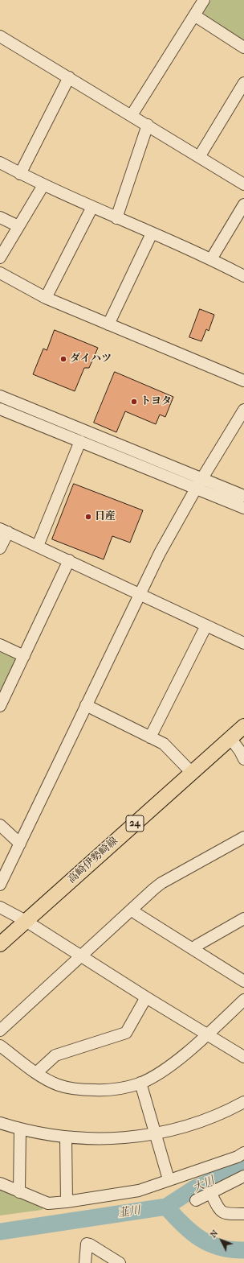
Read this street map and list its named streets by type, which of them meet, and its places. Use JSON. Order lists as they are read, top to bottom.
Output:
{
  "streets": {
    "main road": ["24", "高崎伊勢崎線"]
  },
  "water": ["大川", "韮川"],
  "places": ["ダイハツ", "トヨタ", "日産"],
  "north": "top left"
}
